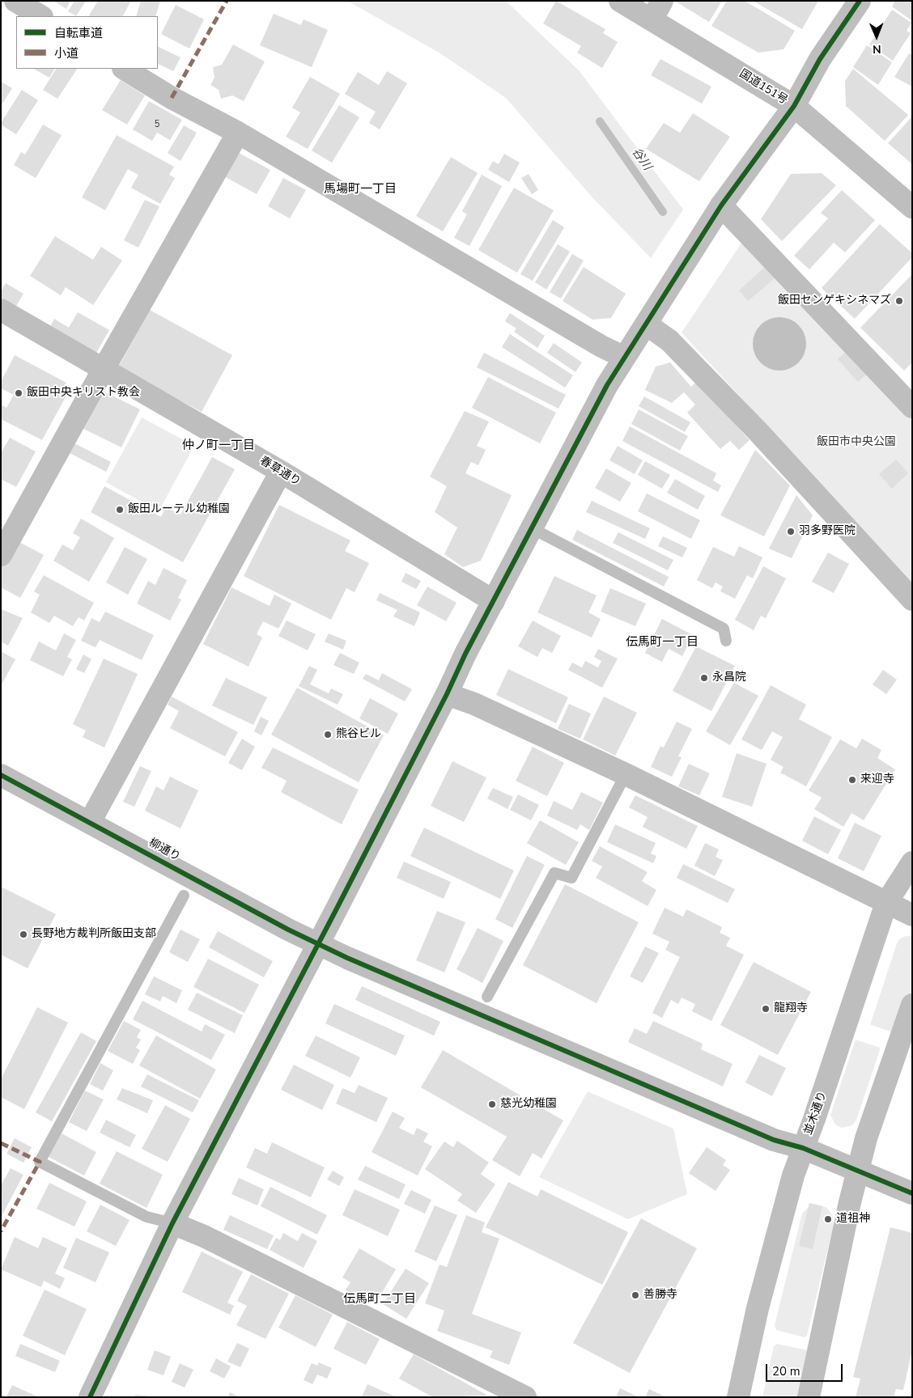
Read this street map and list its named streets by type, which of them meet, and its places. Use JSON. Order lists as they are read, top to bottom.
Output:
{
  "streets": {
    "main road": [
      "国道151号",
      "春草通り",
      "柳通り",
      "並木通り"
    ]
  },
  "crossings": [
    ["柳通り", "並木通り"]
  ],
  "districts": [
    "馬場町一丁目",
    "仲ノ町一丁目",
    "伝馬町一丁目",
    "伝馬町二丁目"
  ],
  "water": ["谷川"],
  "parks": ["飯田市中央公園"],
  "places": [
    "飯田センゲキシネマズ",
    "飯田中央キリスト教会",
    "飯田ルーテル幼稚園",
    "羽多野医院",
    "永昌院",
    "熊谷ビル",
    "来迎寺",
    "長野地方裁判所飯田支部",
    "龍翔寺",
    "慈光幼稚園",
    "道祖神",
    "善勝寺"
  ],
  "house_numbers": ["5"],
  "legend": ["自転車道", "小道"],
  "scale_bar": "20 m",
  "north": "bottom"
}
